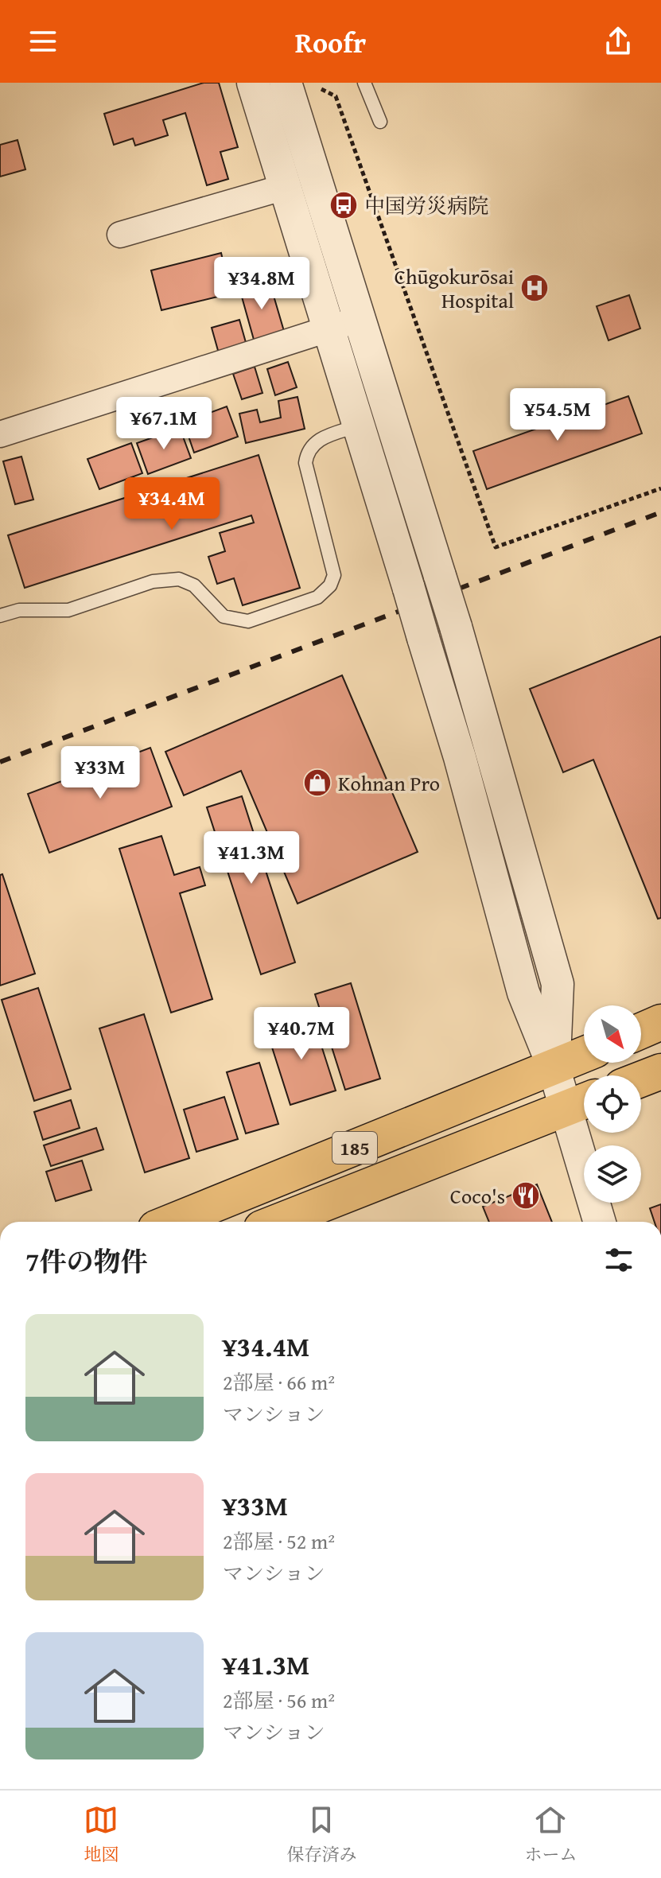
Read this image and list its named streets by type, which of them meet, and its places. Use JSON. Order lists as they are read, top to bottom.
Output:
{
  "streets": {
    "highway": ["185"]
  },
  "places": {
    "bus stop": ["中国労災病院"],
    "hospital": ["Chūgokurōsai Hospital"],
    "shop": ["Kohnan Pro"],
    "restaurant": ["Coco's"]
  },
  "north": "bottom right",
  "page": {
    "header": "Roofr",
    "price": [
      "¥34.8M",
      "¥54.5M",
      "¥67.1M",
      "¥34.4M",
      "¥33M",
      "¥41.3M",
      "¥40.7M"
    ],
    "heading": "7件の物件",
    "list": [
      {
        "name": "¥34.4M",
        "note": "2部屋 · 66 m² · マンション"
      },
      {
        "name": "¥33M",
        "note": "2部屋 · 52 m² · マンション"
      },
      {
        "name": "¥41.3M",
        "note": "2部屋 · 56 m² · マンション"
      }
    ],
    "tabs": ["地図", "保存済み", "ホーム"]
  }
}
